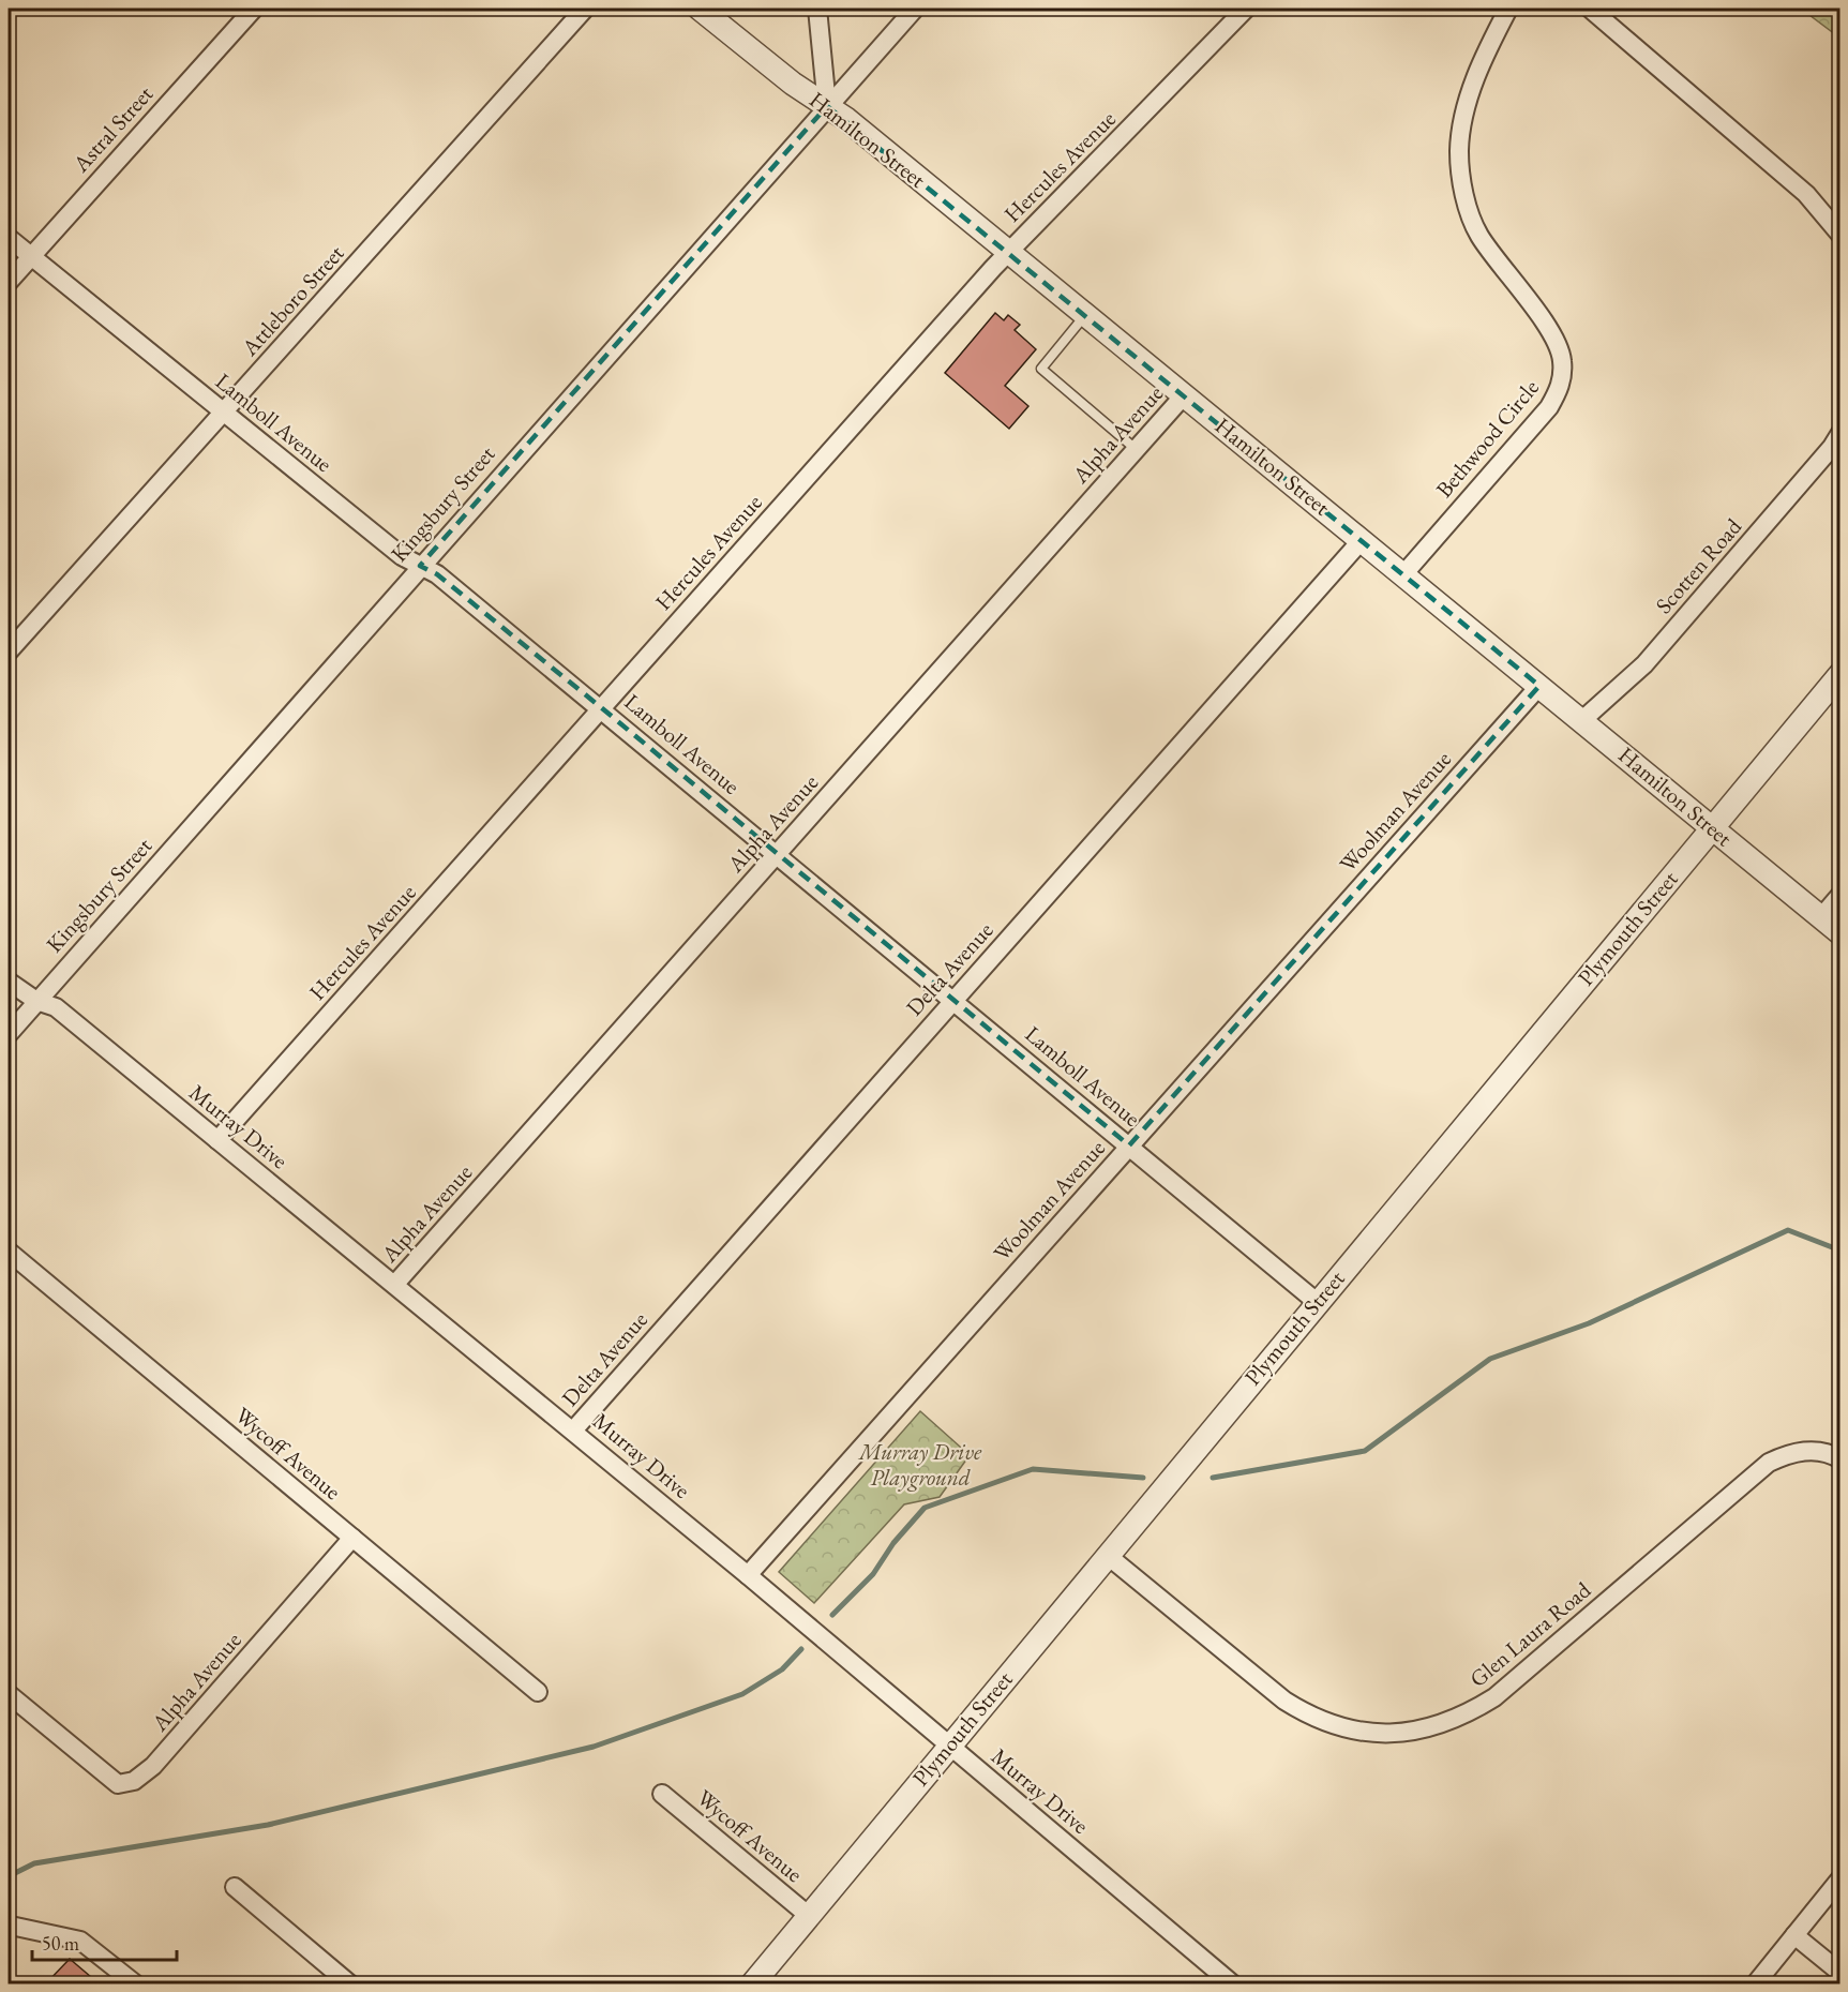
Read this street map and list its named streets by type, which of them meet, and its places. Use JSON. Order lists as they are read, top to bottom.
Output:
{
  "streets": {
    "street": [
      "Astral Street",
      "Hamilton Street",
      "Hercules Avenue",
      "Attleboro Street",
      "Lamboll Avenue",
      "Alpha Avenue",
      "Bethwood Circle",
      "Kingsbury Street",
      "Scotten Road",
      "Woolman Avenue",
      "Plymouth Street",
      "Delta Avenue",
      "Murray Drive",
      "Wycoff Avenue",
      "Glen Laura Road"
    ]
  },
  "crossings": [
    ["Astral Street", "Lamboll Avenue"],
    ["Hamilton Street", "Hercules Avenue"],
    ["Hamilton Street", "Alpha Avenue"],
    ["Hamilton Street", "Bethwood Circle"],
    ["Hamilton Street", "Kingsbury Street"],
    ["Hamilton Street", "Scotten Road"],
    ["Hamilton Street", "Woolman Avenue"],
    ["Hamilton Street", "Plymouth Street"],
    ["Hamilton Street", "Delta Avenue"],
    ["Hercules Avenue", "Lamboll Avenue"],
    ["Hercules Avenue", "Murray Drive"],
    ["Attleboro Street", "Lamboll Avenue"],
    ["Lamboll Avenue", "Alpha Avenue"],
    ["Lamboll Avenue", "Kingsbury Street"],
    ["Lamboll Avenue", "Woolman Avenue"],
    ["Lamboll Avenue", "Plymouth Street"],
    ["Lamboll Avenue", "Delta Avenue"],
    ["Alpha Avenue", "Murray Drive"],
    ["Alpha Avenue", "Wycoff Avenue"],
    ["Kingsbury Street", "Murray Drive"],
    ["Woolman Avenue", "Murray Drive"],
    ["Plymouth Street", "Murray Drive"],
    ["Plymouth Street", "Wycoff Avenue"],
    ["Plymouth Street", "Glen Laura Road"],
    ["Delta Avenue", "Murray Drive"]
  ],
  "parks": ["Murray Drive Playground"],
  "scale_bar": "50 m"
}
